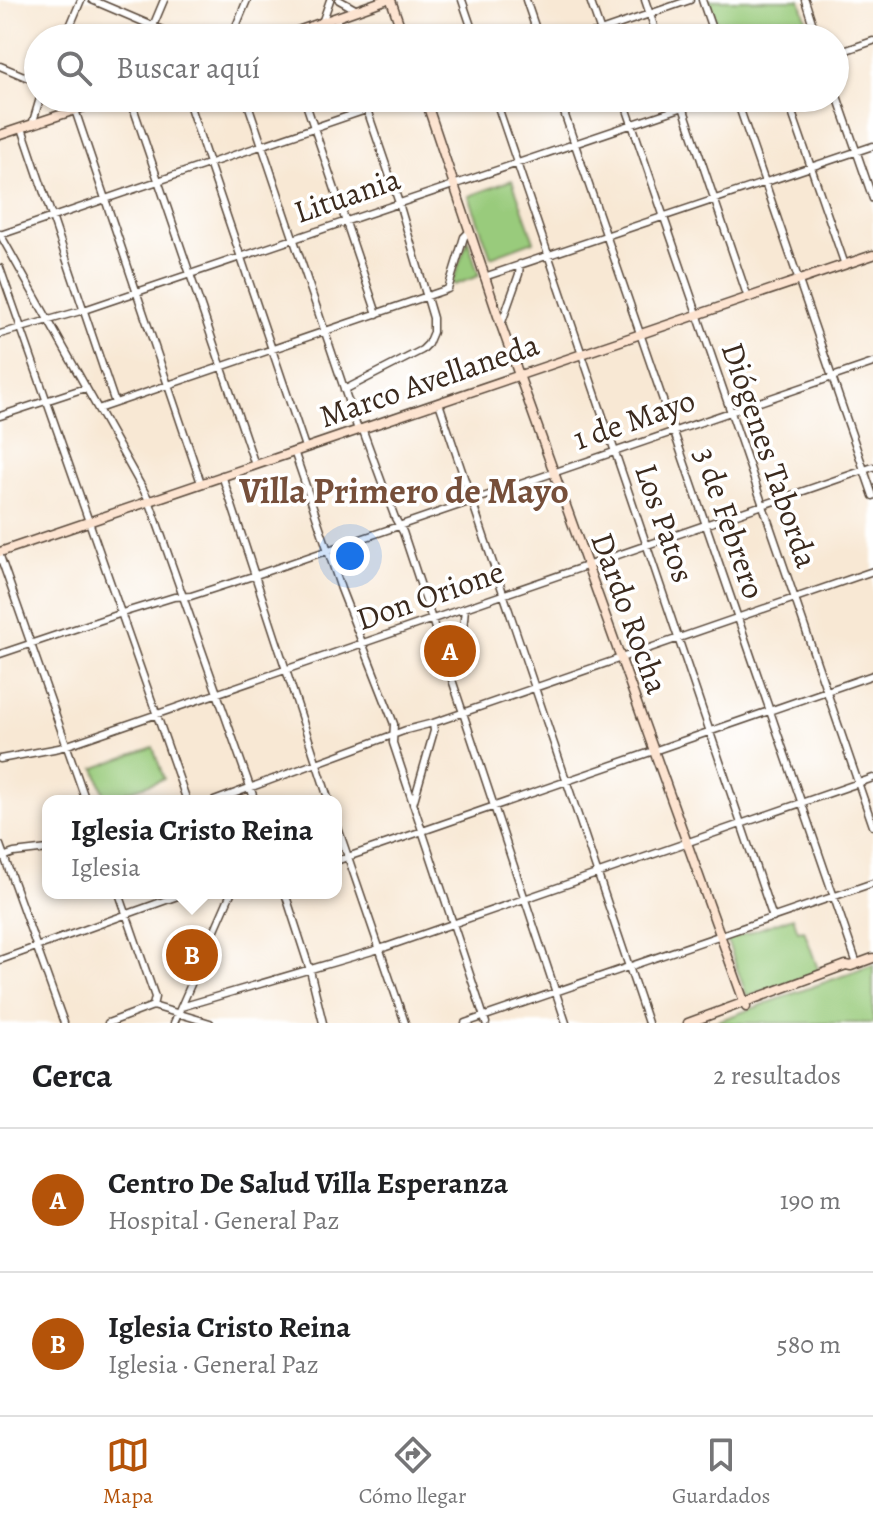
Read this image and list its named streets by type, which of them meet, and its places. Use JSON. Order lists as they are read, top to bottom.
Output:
{
  "streets": {
    "street": [
      "Lituania",
      "Marco Avellaneda",
      "1 de Mayo",
      "Diógenes Taborda",
      "Los Patos",
      "3 de Febrero",
      "Don Orione",
      "Dardo Rocha"
    ]
  },
  "crossings": [
    ["Lituania", "Diógenes Taborda"],
    ["Lituania", "Los Patos"],
    ["Lituania", "3 de Febrero"],
    ["Lituania", "Dardo Rocha"],
    ["Marco Avellaneda", "Diógenes Taborda"],
    ["Marco Avellaneda", "Los Patos"],
    ["Marco Avellaneda", "3 de Febrero"],
    ["Marco Avellaneda", "Dardo Rocha"],
    ["1 de Mayo", "Diógenes Taborda"],
    ["1 de Mayo", "Los Patos"],
    ["1 de Mayo", "3 de Febrero"],
    ["1 de Mayo", "Dardo Rocha"],
    ["Diógenes Taborda", "Don Orione"],
    ["Los Patos", "Don Orione"],
    ["3 de Febrero", "Don Orione"],
    ["Don Orione", "Dardo Rocha"]
  ],
  "districts": ["Villa Primero de Mayo"],
  "page": {
    "search": "Buscar aquí",
    "pins": ["A", "B"],
    "popup": ["Iglesia Cristo Reina", "Iglesia"],
    "heading": ["Cerca", "2 resultados"],
    "list": [
      {
        "mark": "A",
        "name": "Centro De Salud Villa Esperanza",
        "note": "Hospital · General Paz",
        "value": "190 m"
      },
      {
        "mark": "B",
        "name": "Iglesia Cristo Reina",
        "note": "Iglesia · General Paz",
        "value": "580 m"
      }
    ],
    "nav": ["Mapa", "Cómo llegar", "Guardados"]
  }
}
